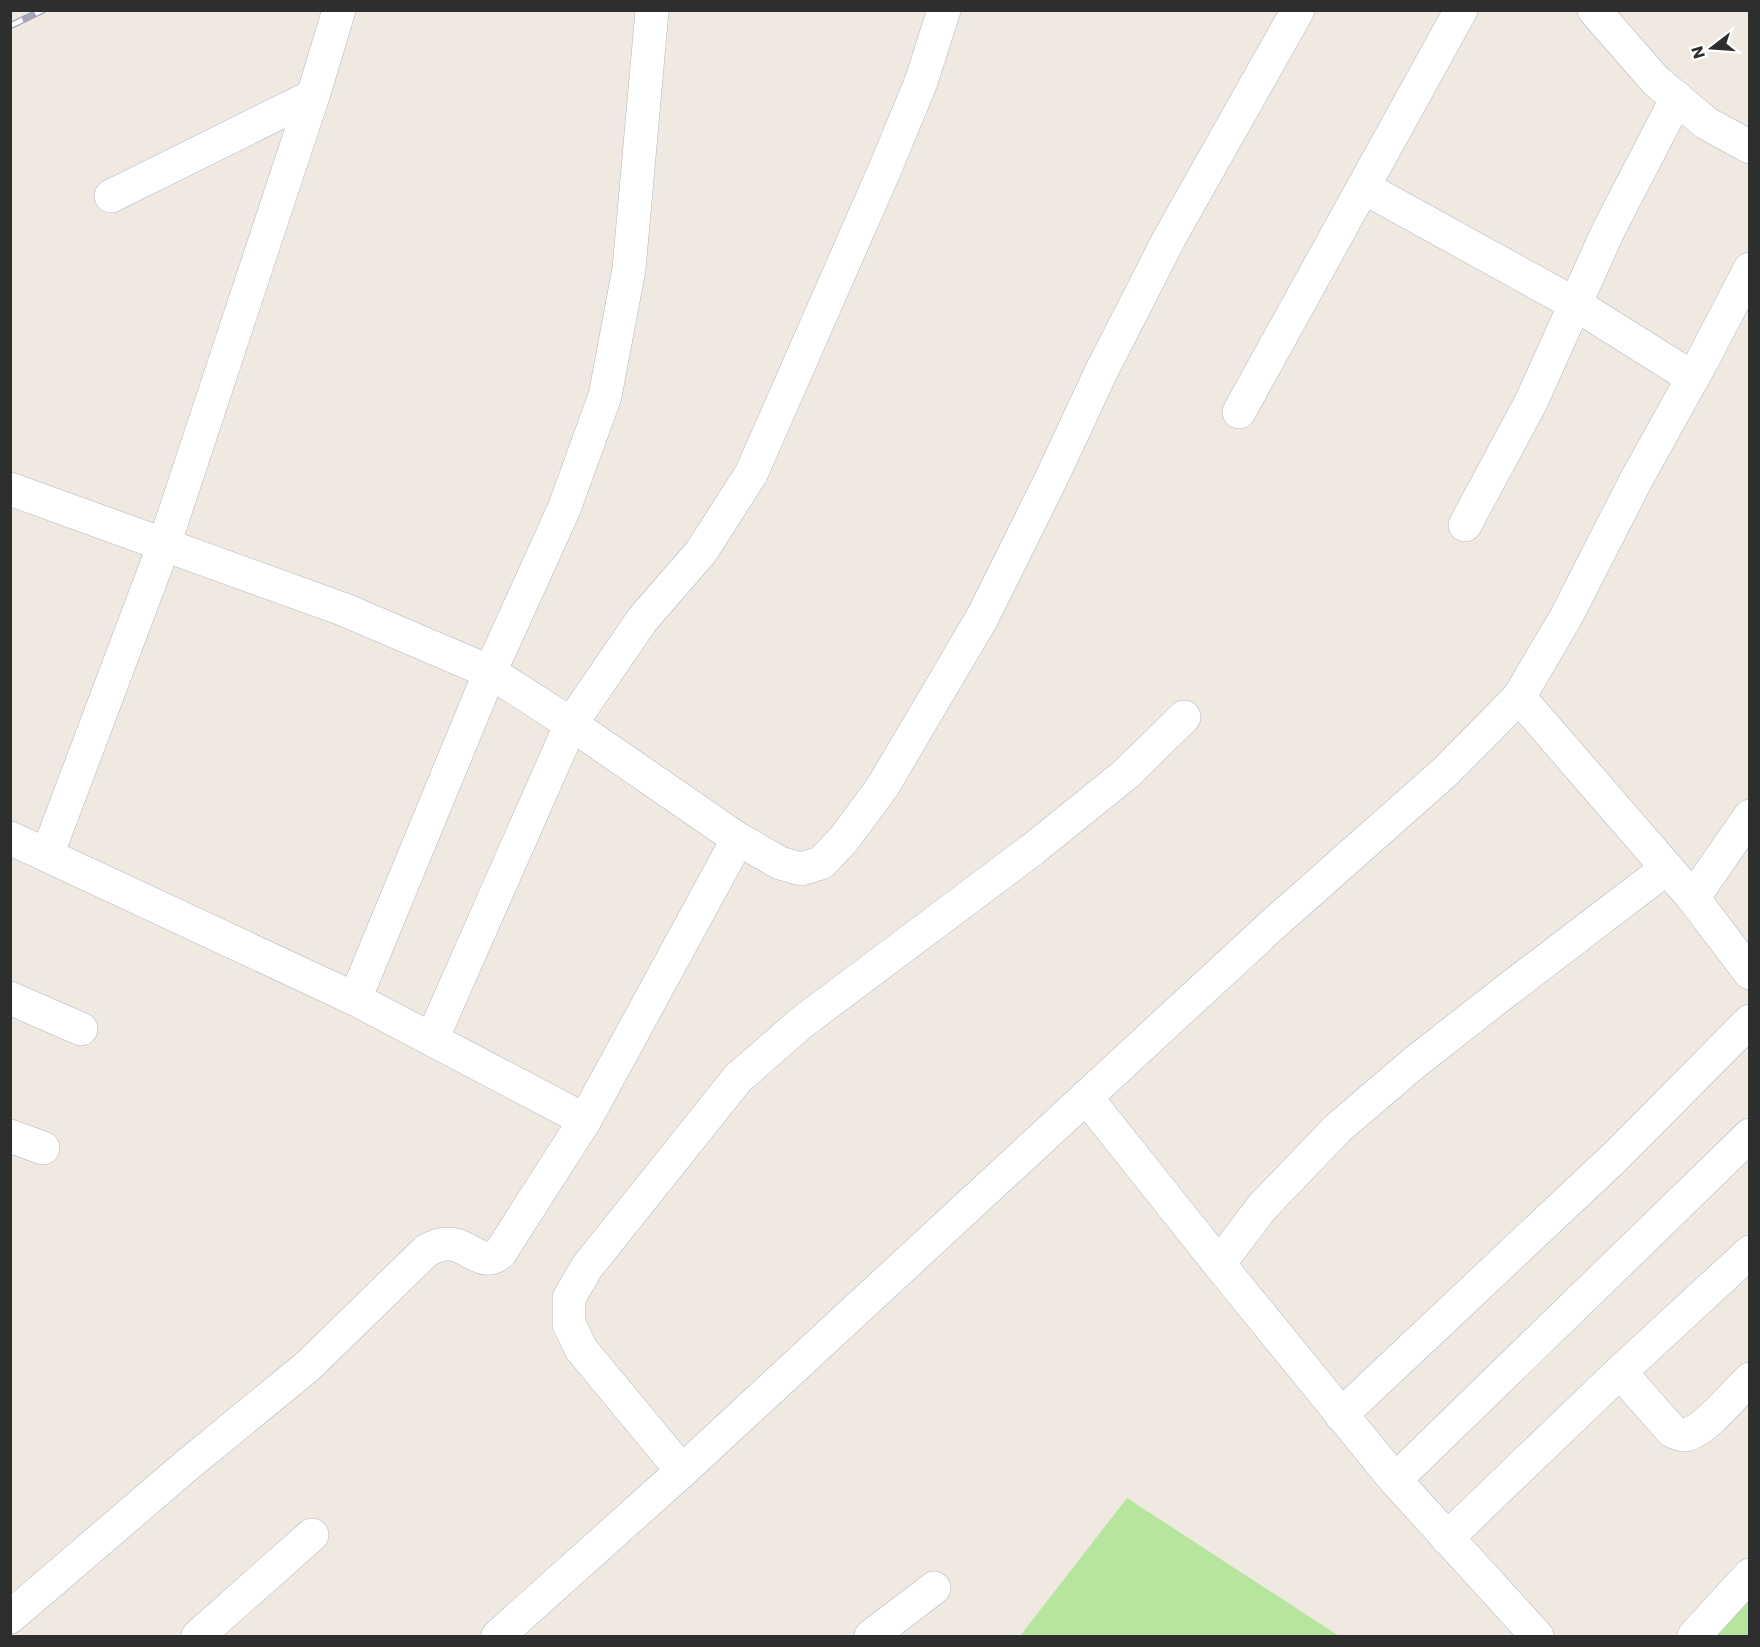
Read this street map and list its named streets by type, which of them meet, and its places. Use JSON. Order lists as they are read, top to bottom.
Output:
{
  "north": "left"
}
